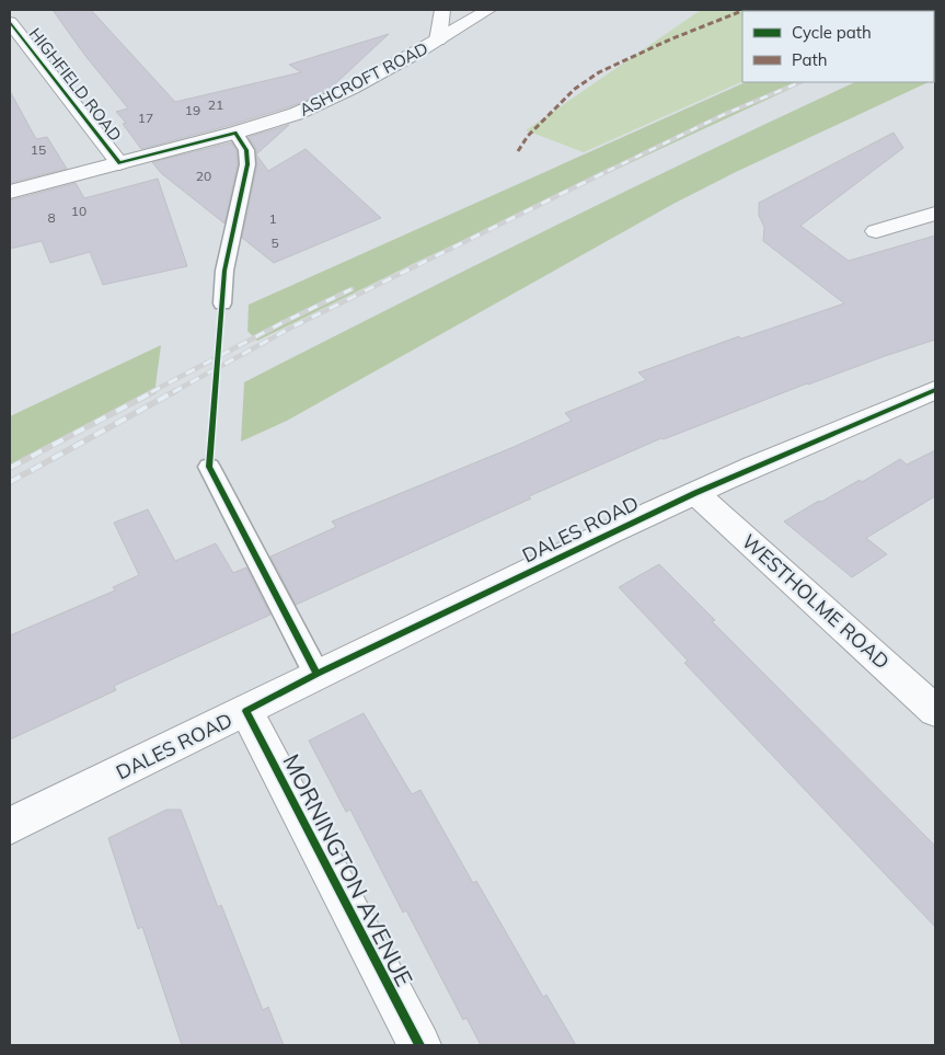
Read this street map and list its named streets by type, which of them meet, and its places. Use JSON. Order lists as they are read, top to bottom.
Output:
{
  "streets": {
    "street": [
      "ASHCROFT ROAD",
      "HIGHFIELD ROAD",
      "DALES ROAD",
      "WESTHOLME ROAD",
      "MORNINGTON AVENUE"
    ]
  },
  "crossings": [
    ["ASHCROFT ROAD", "HIGHFIELD ROAD"],
    ["DALES ROAD", "WESTHOLME ROAD"],
    ["DALES ROAD", "MORNINGTON AVENUE"]
  ],
  "house_numbers": [
    "21",
    "19",
    "17",
    "15",
    "20",
    "10",
    "8",
    "1",
    "5"
  ],
  "legend": ["Cycle path", "Path"]
}
